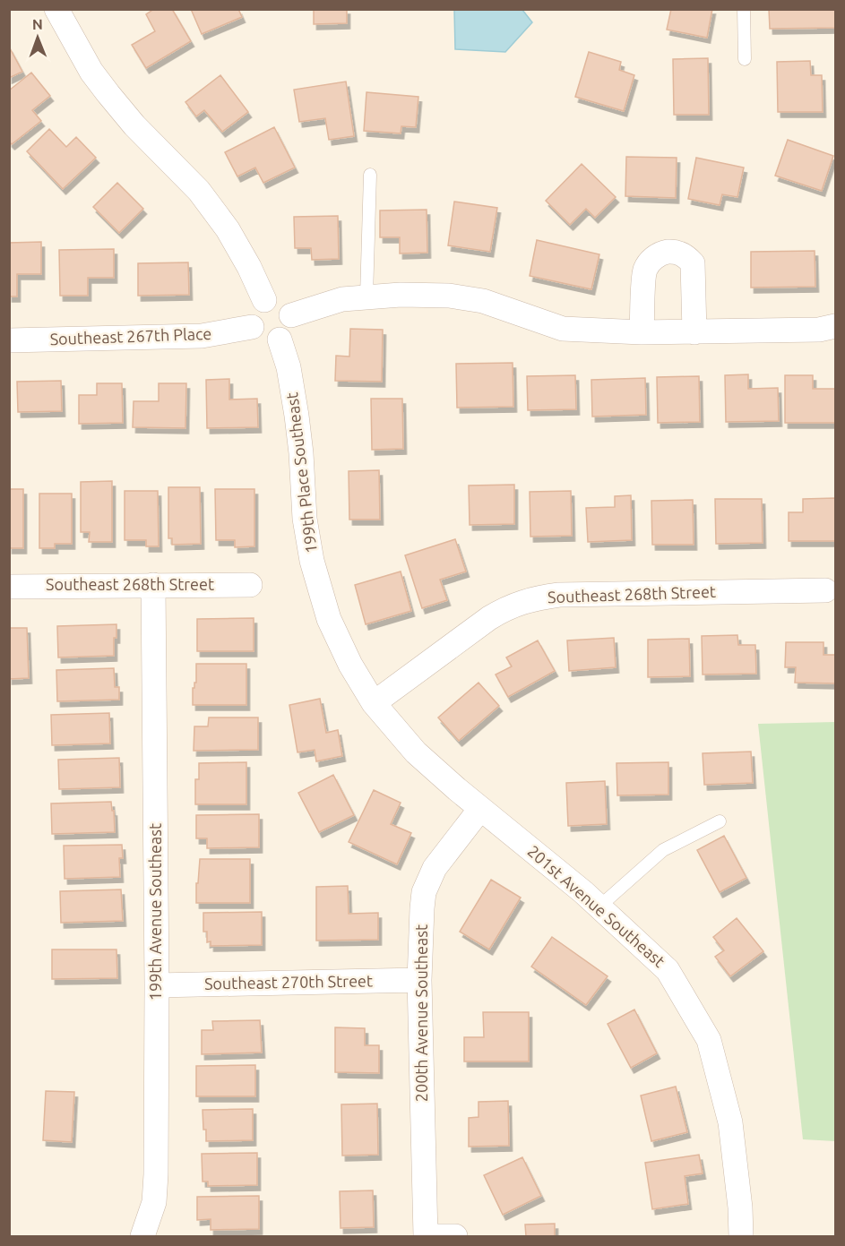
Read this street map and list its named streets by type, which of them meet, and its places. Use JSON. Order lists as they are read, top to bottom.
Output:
{
  "streets": {
    "street": [
      "Southeast 267th Place",
      "199th Place Southeast",
      "Southeast 268th Street",
      "201st Avenue Southeast",
      "199th Avenue Southeast",
      "Southeast 270th Street",
      "200th Avenue Southeast"
    ]
  },
  "crossings": [
    ["Southeast 267th Place", "199th Place Southeast"],
    ["199th Place Southeast", "Southeast 268th Street"],
    ["199th Place Southeast", "201st Avenue Southeast"],
    ["199th Place Southeast", "200th Avenue Southeast"],
    ["Southeast 268th Street", "199th Avenue Southeast"],
    ["201st Avenue Southeast", "200th Avenue Southeast"],
    ["199th Avenue Southeast", "Southeast 270th Street"],
    ["Southeast 270th Street", "200th Avenue Southeast"]
  ],
  "north": "top"
}
